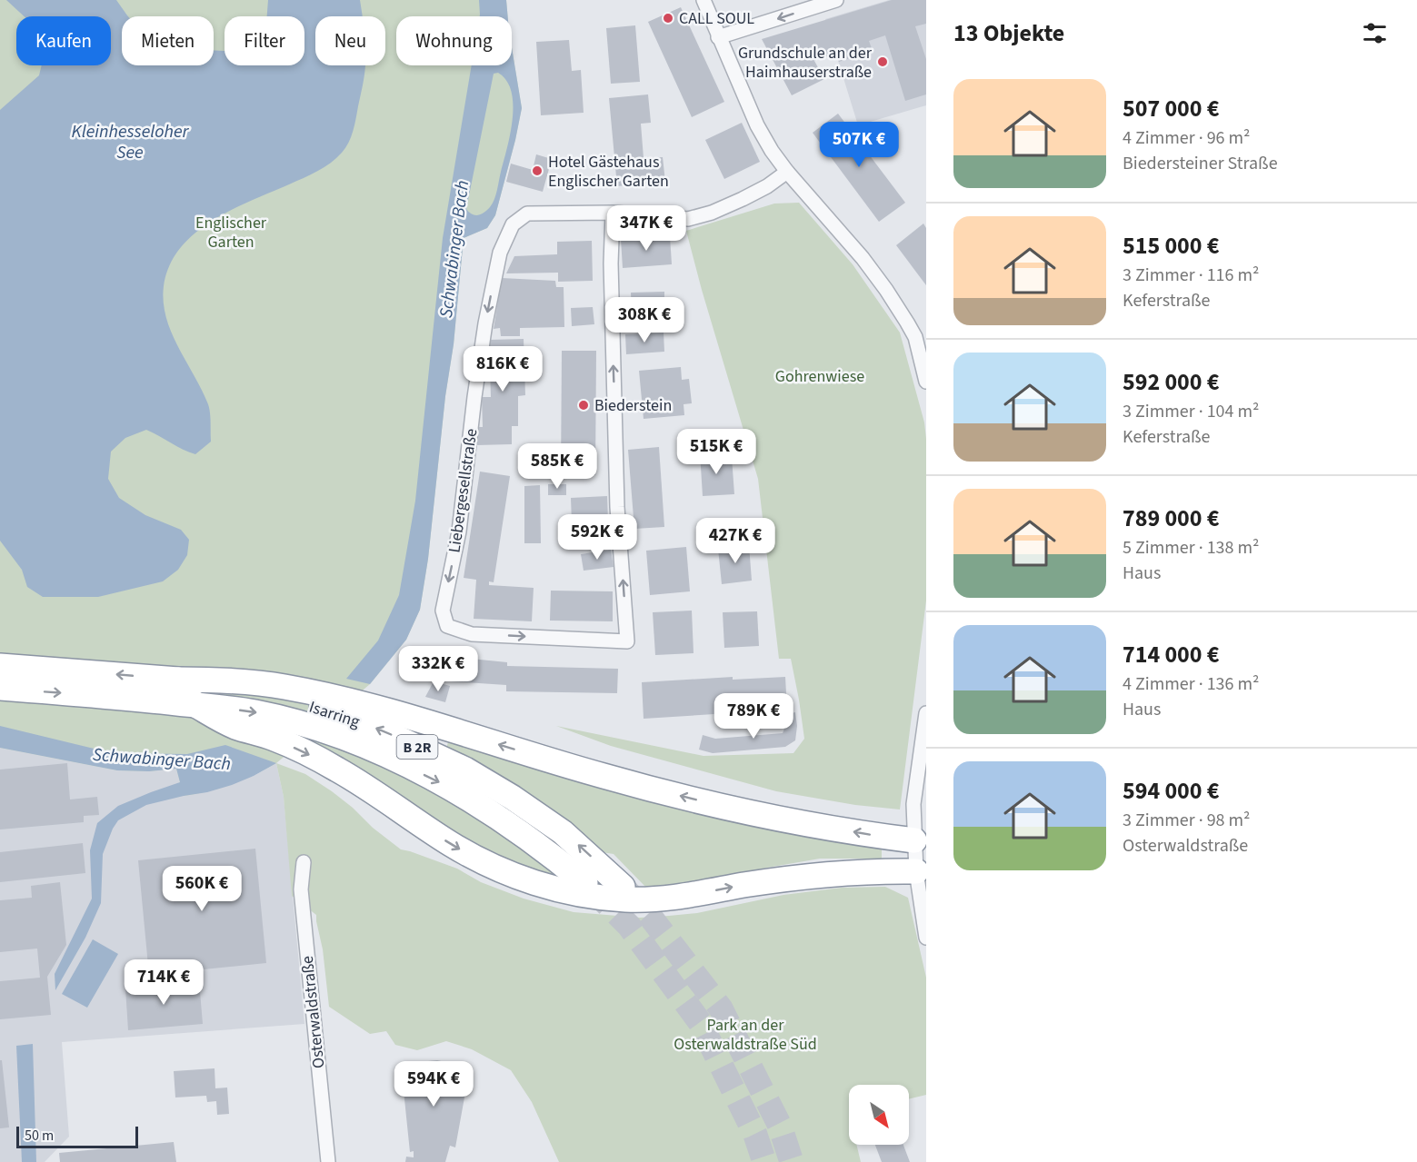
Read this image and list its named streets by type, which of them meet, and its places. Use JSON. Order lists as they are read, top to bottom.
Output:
{
  "streets": {
    "highway": ["Isarring", "B 2R"],
    "street": ["Liebergesellstraße", "Osterwaldstraße"]
  },
  "water": ["Kleinhesseloher See", "Schwabinger Bach"],
  "parks": ["Englischer Garten", "Gohrenwiese", "Park an der Osterwaldstraße Süd"],
  "places": [
    "CALL SOUL",
    "Grundschule an der Haimhauserstraße",
    "Hotel Gästehaus Englischer Garten",
    "Biederstein"
  ],
  "scale_bar": "50 m",
  "north": "bottom right",
  "page": {
    "heading": "13 Objekte",
    "chip": [
      "Kaufen",
      "Mieten",
      "Filter",
      "Neu",
      "Wohnung"
    ],
    "list": [
      {
        "name": "507 000 €",
        "note": "4 Zimmer · 96 m² · Biedersteiner Straße"
      },
      {
        "name": "515 000 €",
        "note": "3 Zimmer · 116 m² · Keferstraße"
      },
      {
        "name": "592 000 €",
        "note": "3 Zimmer · 104 m² · Keferstraße"
      },
      {
        "name": "789 000 €",
        "note": "5 Zimmer · 138 m² · Haus"
      },
      {
        "name": "714 000 €",
        "note": "4 Zimmer · 136 m² · Haus"
      },
      {
        "name": "594 000 €",
        "note": "3 Zimmer · 98 m² · Osterwaldstraße"
      }
    ],
    "price": [
      "507K €",
      "347K €",
      "308K €",
      "816K €",
      "515K €",
      "585K €",
      "592K €",
      "427K €",
      "332K €",
      "789K €",
      "560K €",
      "714K €",
      "594K €"
    ],
    "scale": "50 m"
  }
}
